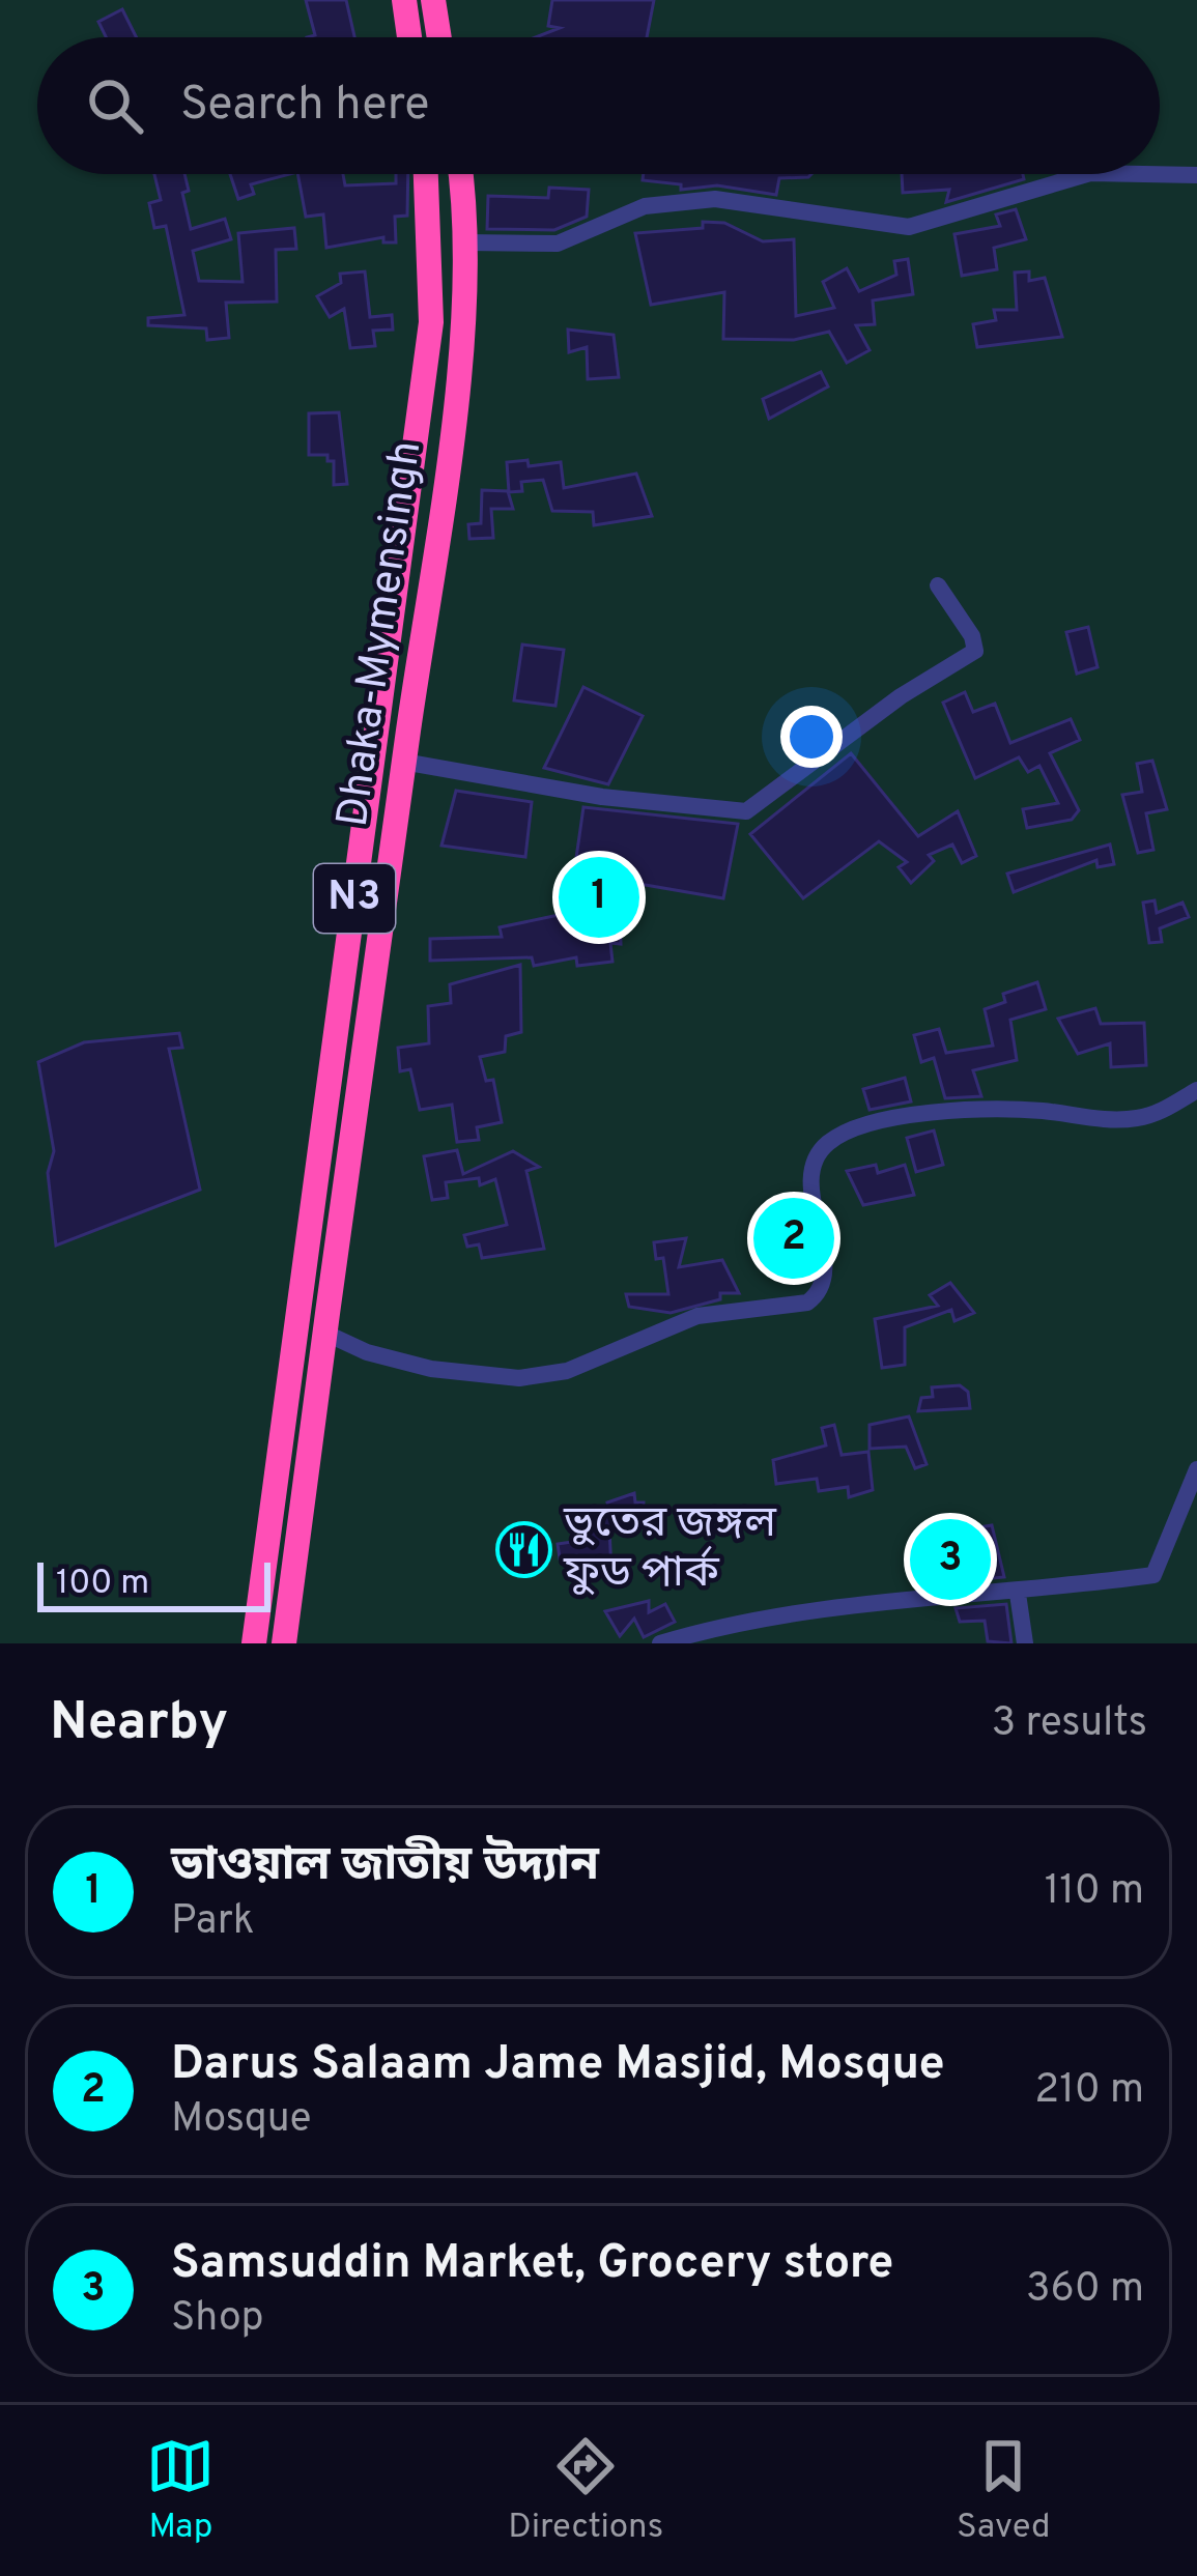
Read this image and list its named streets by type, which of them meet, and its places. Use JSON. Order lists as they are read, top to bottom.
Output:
{
  "streets": {
    "highway": ["Dhaka-Mymensingh", "N3"]
  },
  "places": {
    "restaurant": ["ভুতের জঙ্গল ফুড পার্ক"]
  },
  "scale_bar": "100 m",
  "page": {
    "search": "Search here",
    "pins": ["1", "2", "3"],
    "scale": "100 m",
    "heading": ["Nearby", "3 results"],
    "list": [
      {
        "mark": "1",
        "name": "ভাওয়াল জাতীয় উদ্যান",
        "note": "Park",
        "value": "110 m"
      },
      {
        "mark": "2",
        "name": "Darus Salaam Jame Masjid, Mosque",
        "note": "Mosque",
        "value": "210 m"
      },
      {
        "mark": "3",
        "name": "Samsuddin Market, Grocery store",
        "note": "Shop",
        "value": "360 m"
      }
    ],
    "nav": ["Map", "Directions", "Saved"]
  }
}
